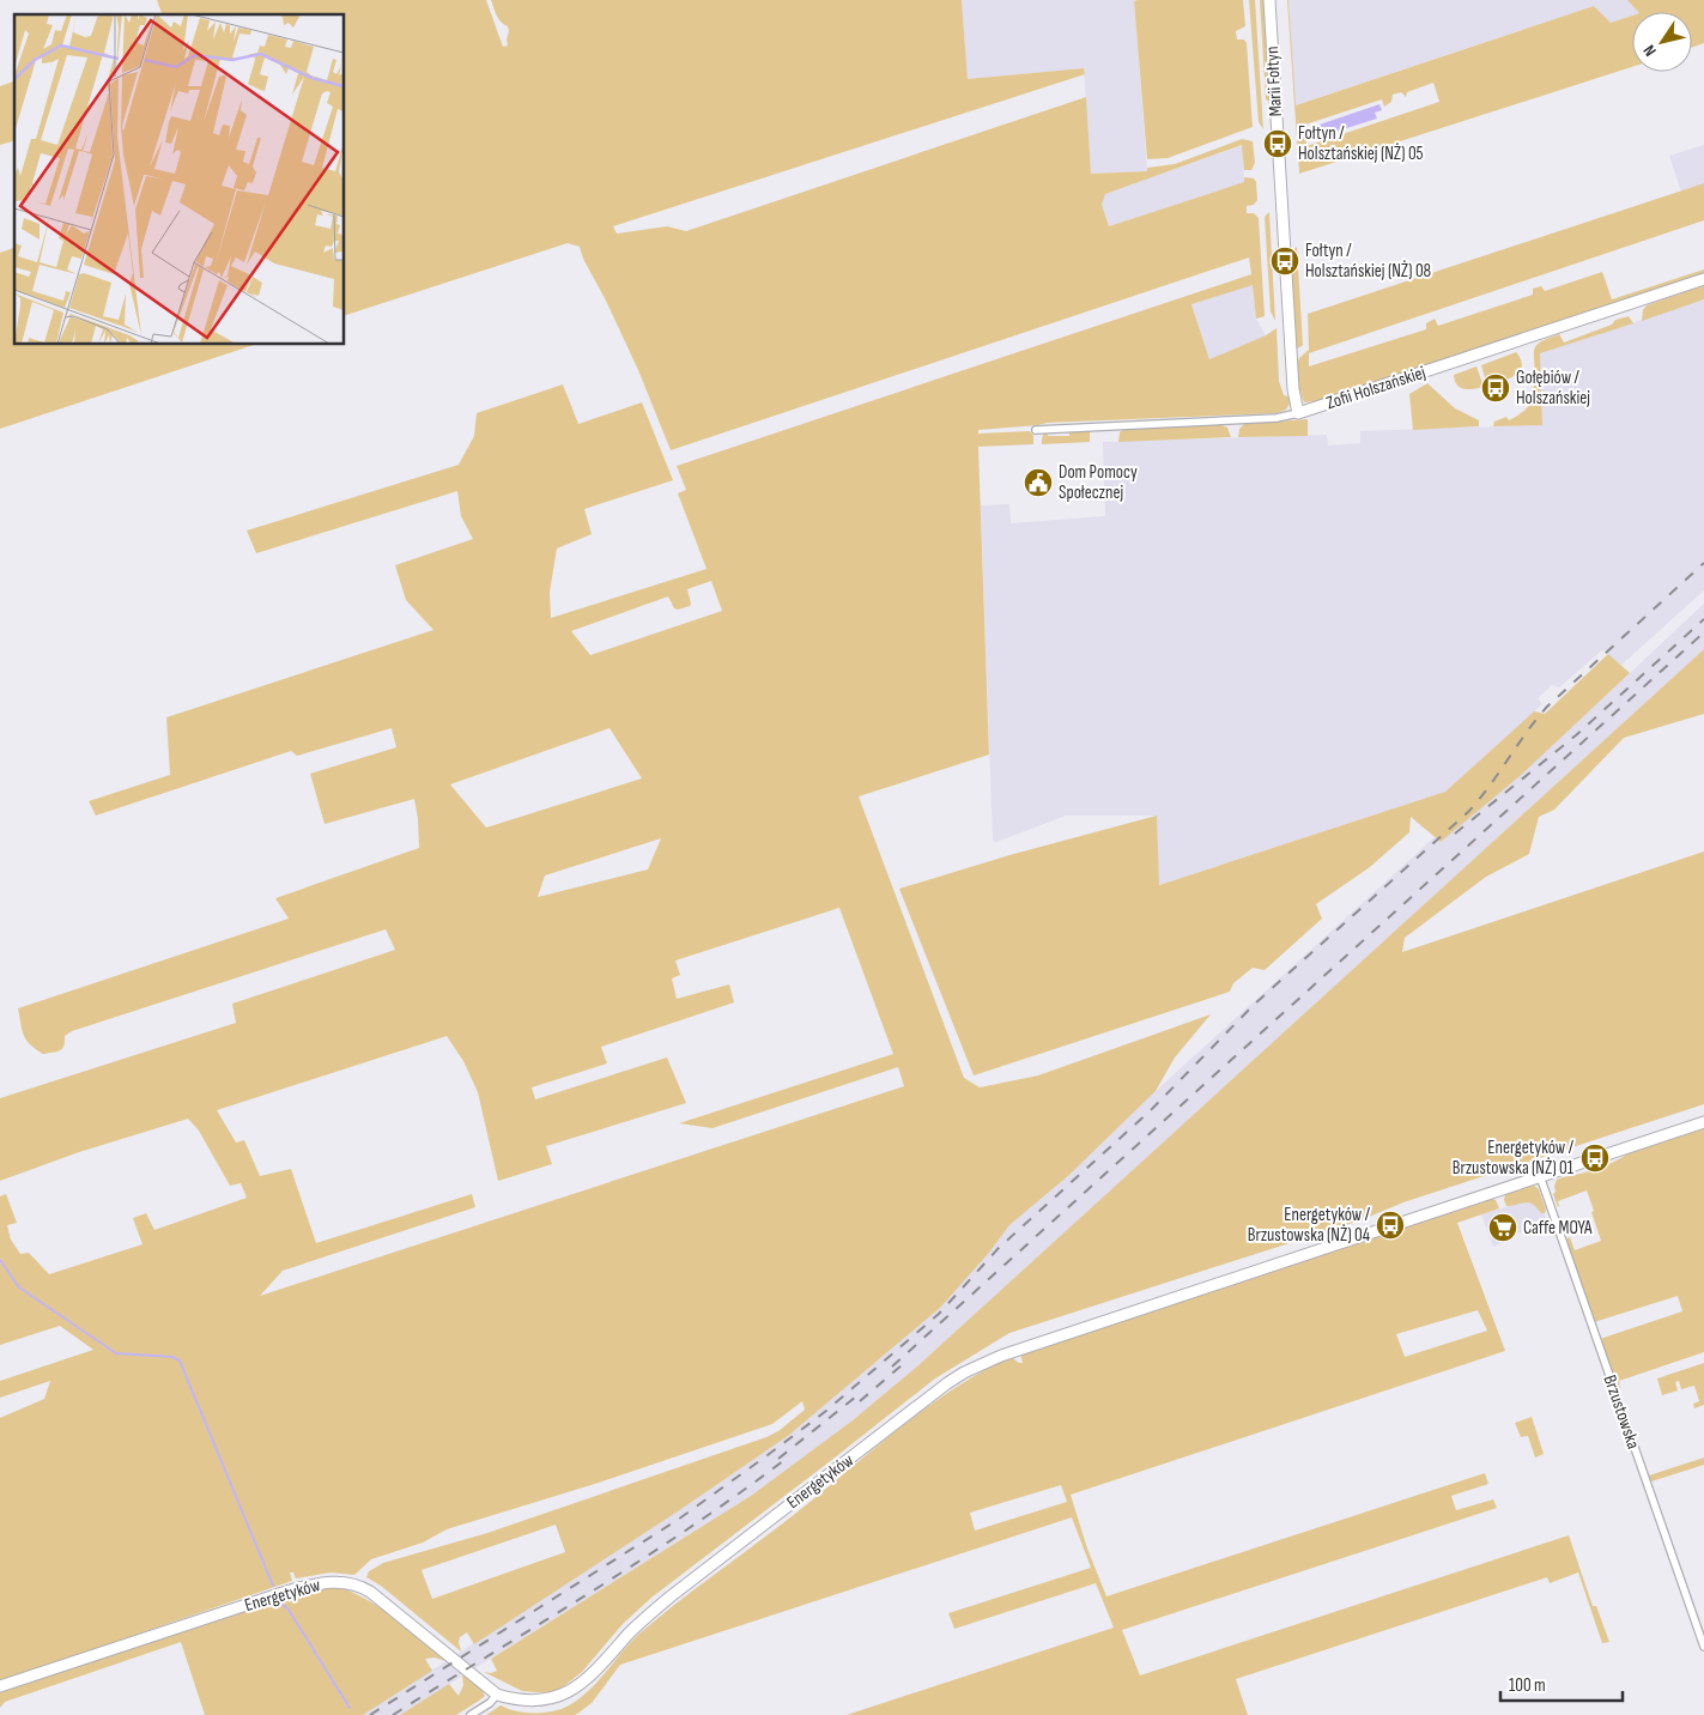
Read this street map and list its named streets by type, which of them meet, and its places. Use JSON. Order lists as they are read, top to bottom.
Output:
{
  "streets": {
    "main road": ["Marii Fołtyn", "Zofii Holszańskiej", "Energetyków"],
    "street": ["Brzustowska"]
  },
  "crossings": [
    ["Marii Fołtyn", "Zofii Holszańskiej"],
    ["Brzustowska", "Energetyków"]
  ],
  "places": {
    "bus stop": [
      "Fołtyn / Holsztańskiej (NŻ) 05",
      "Fołtyn / Holsztańskiej (NŻ) 08",
      "Gołębiów / Holszańskiej",
      "Energetyków / Brzustowska (NŻ) 01",
      "Energetyków / Brzustowska (NŻ) 04"
    ],
    "public building": ["Dom Pomocy Społecznej"],
    "supermarket": ["Caffe MOYA"]
  },
  "scale_bar": "100 m",
  "north": "bottom left"
}
